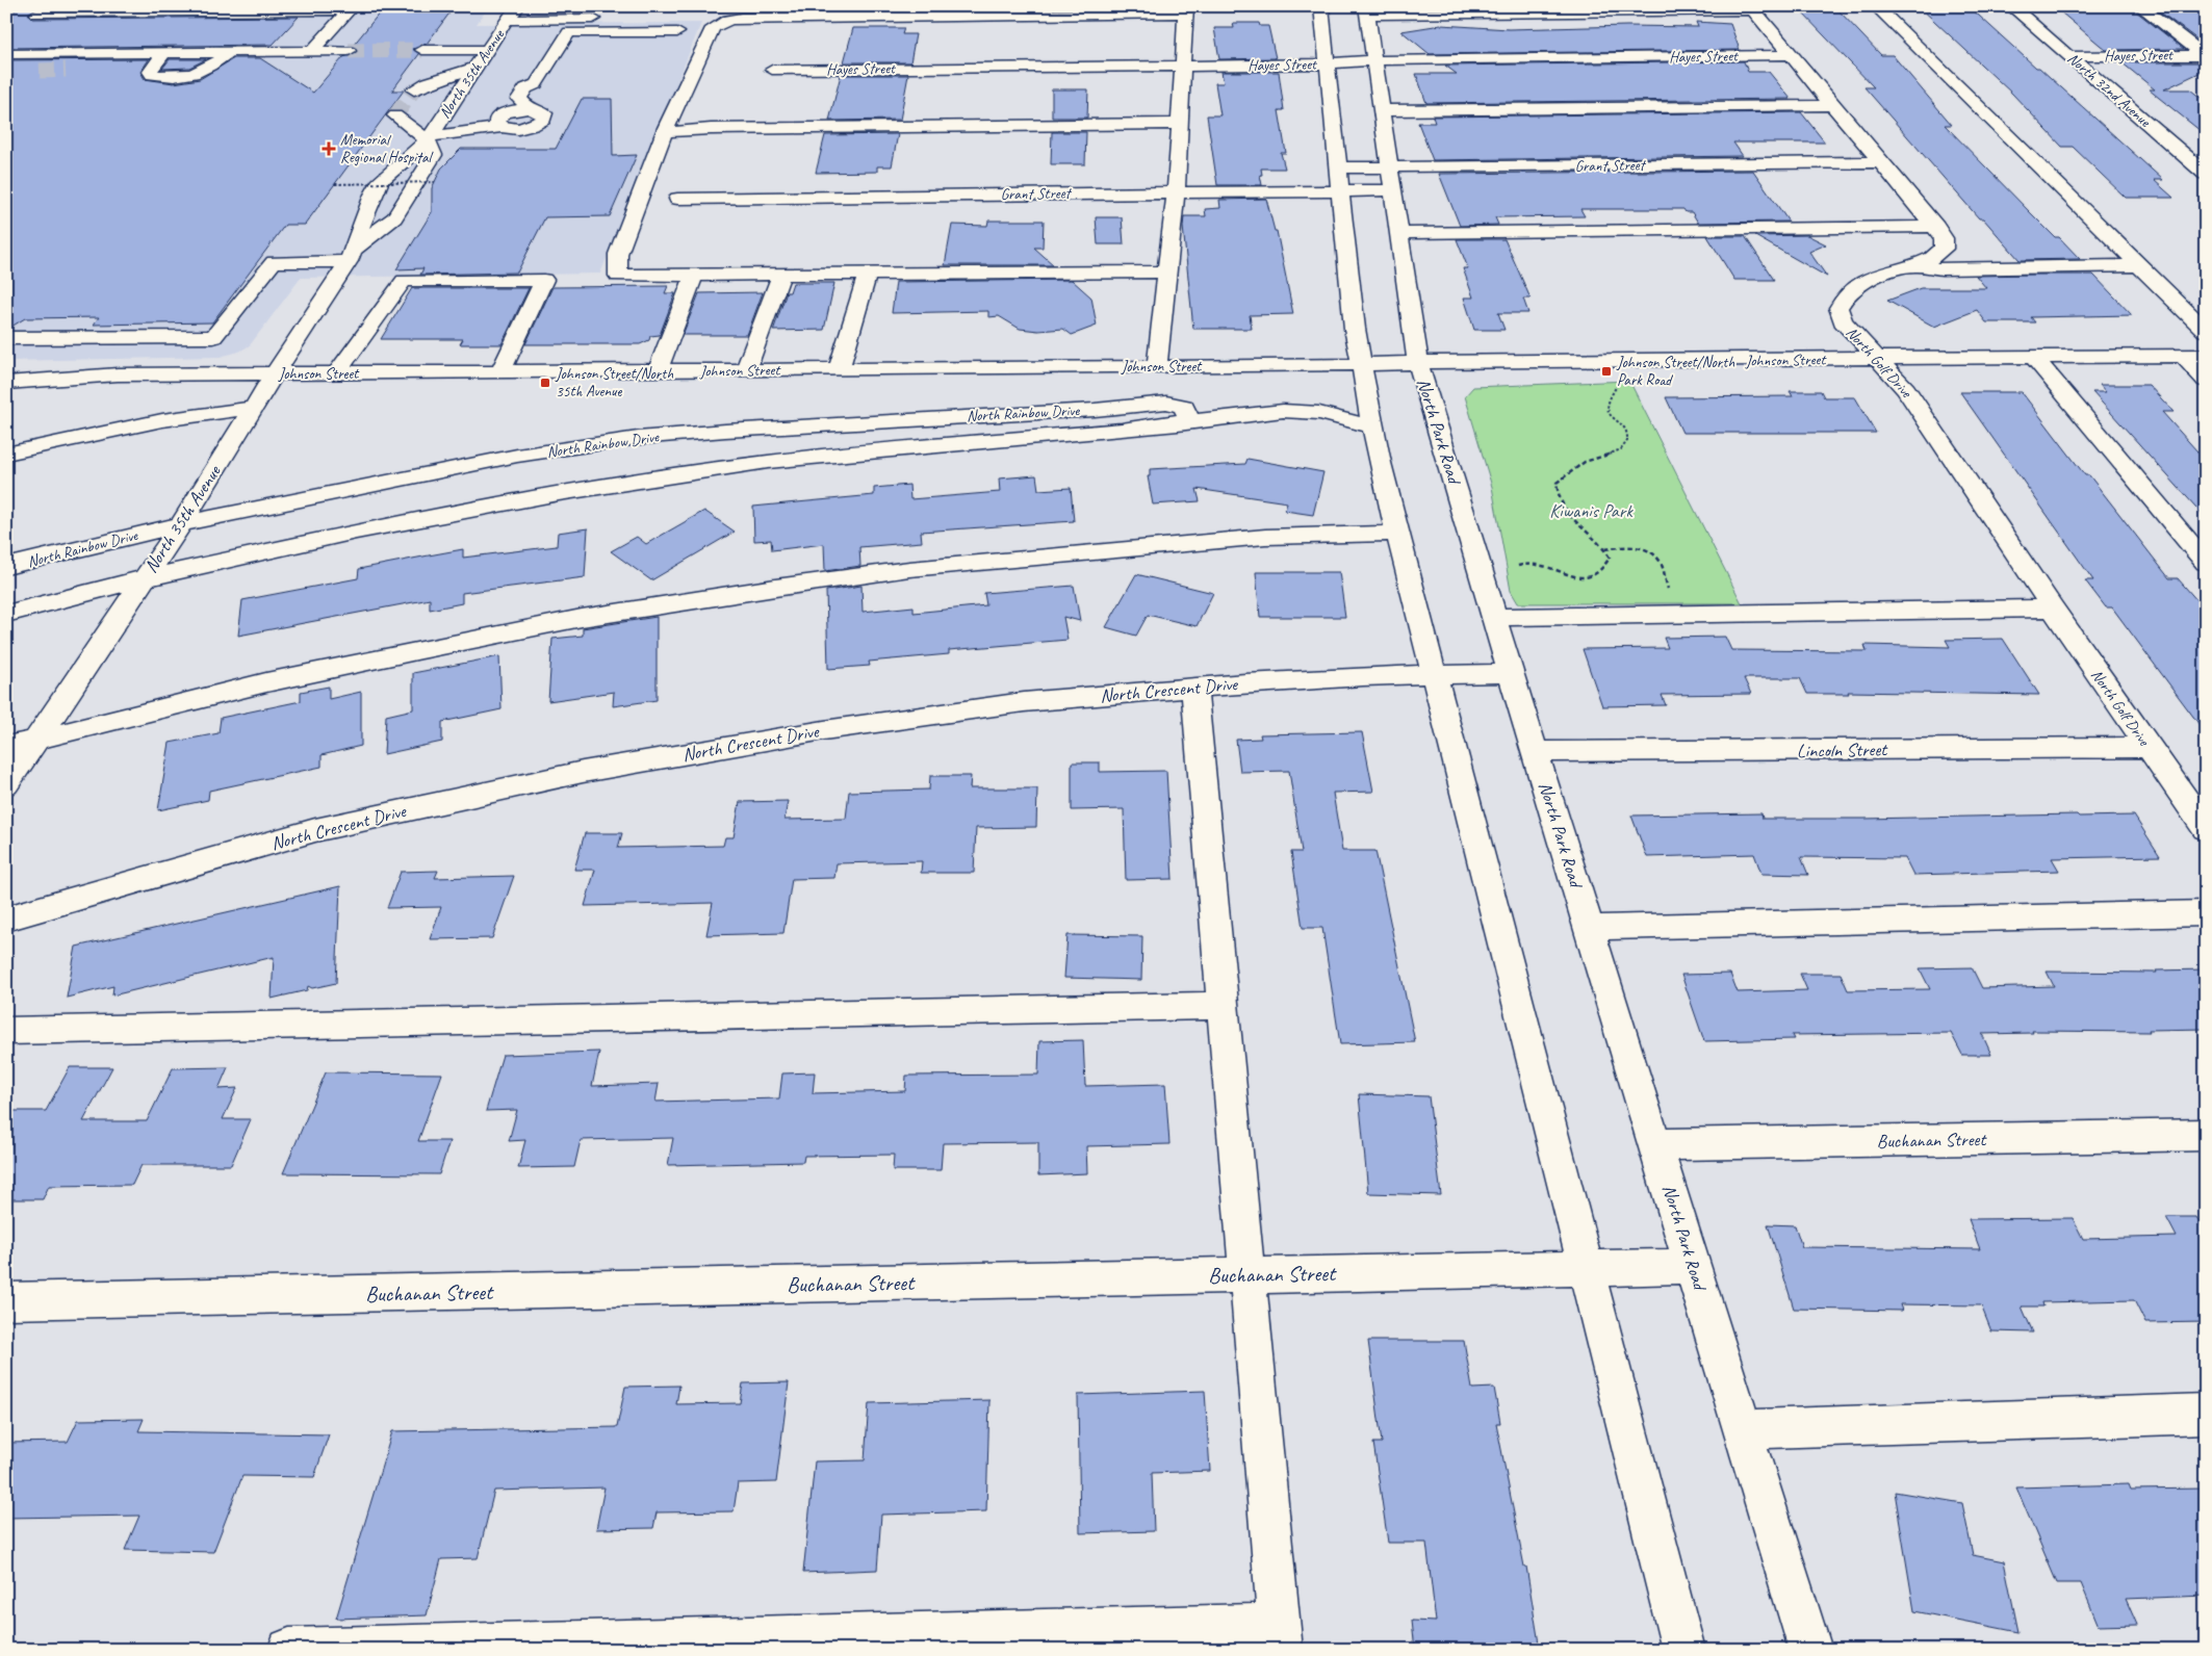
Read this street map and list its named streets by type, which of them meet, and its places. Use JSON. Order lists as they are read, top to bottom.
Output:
{
  "streets": {
    "street": [
      "Hayes Street",
      "North 35th Avenue",
      "North 32nd Avenue",
      "Grant Street",
      "Johnson Street",
      "North Golf Drive",
      "North Rainbow Drive",
      "North Park Road",
      "North Crescent Drive",
      "Lincoln Street",
      "Buchanan Street"
    ]
  },
  "crossings": [
    ["Hayes Street", "North 32nd Avenue"],
    ["Hayes Street", "North Golf Drive"],
    ["Hayes Street", "North Park Road"],
    ["North 35th Avenue", "Johnson Street"],
    ["North 35th Avenue", "North Rainbow Drive"],
    ["Grant Street", "North Golf Drive"],
    ["Grant Street", "North Park Road"],
    ["Johnson Street", "North Golf Drive"],
    ["Johnson Street", "North Park Road"],
    ["North Golf Drive", "Lincoln Street"],
    ["North Park Road", "North Crescent Drive"],
    ["North Park Road", "Lincoln Street"],
    ["North Park Road", "Buchanan Street"]
  ],
  "parks": ["Kiwanis Park"],
  "places": {
    "health": ["Memorial Regional Hospital"],
    "transit": ["Johnson Street/North Park Road", "Johnson Street/North 35th Avenue"]
  }
}
